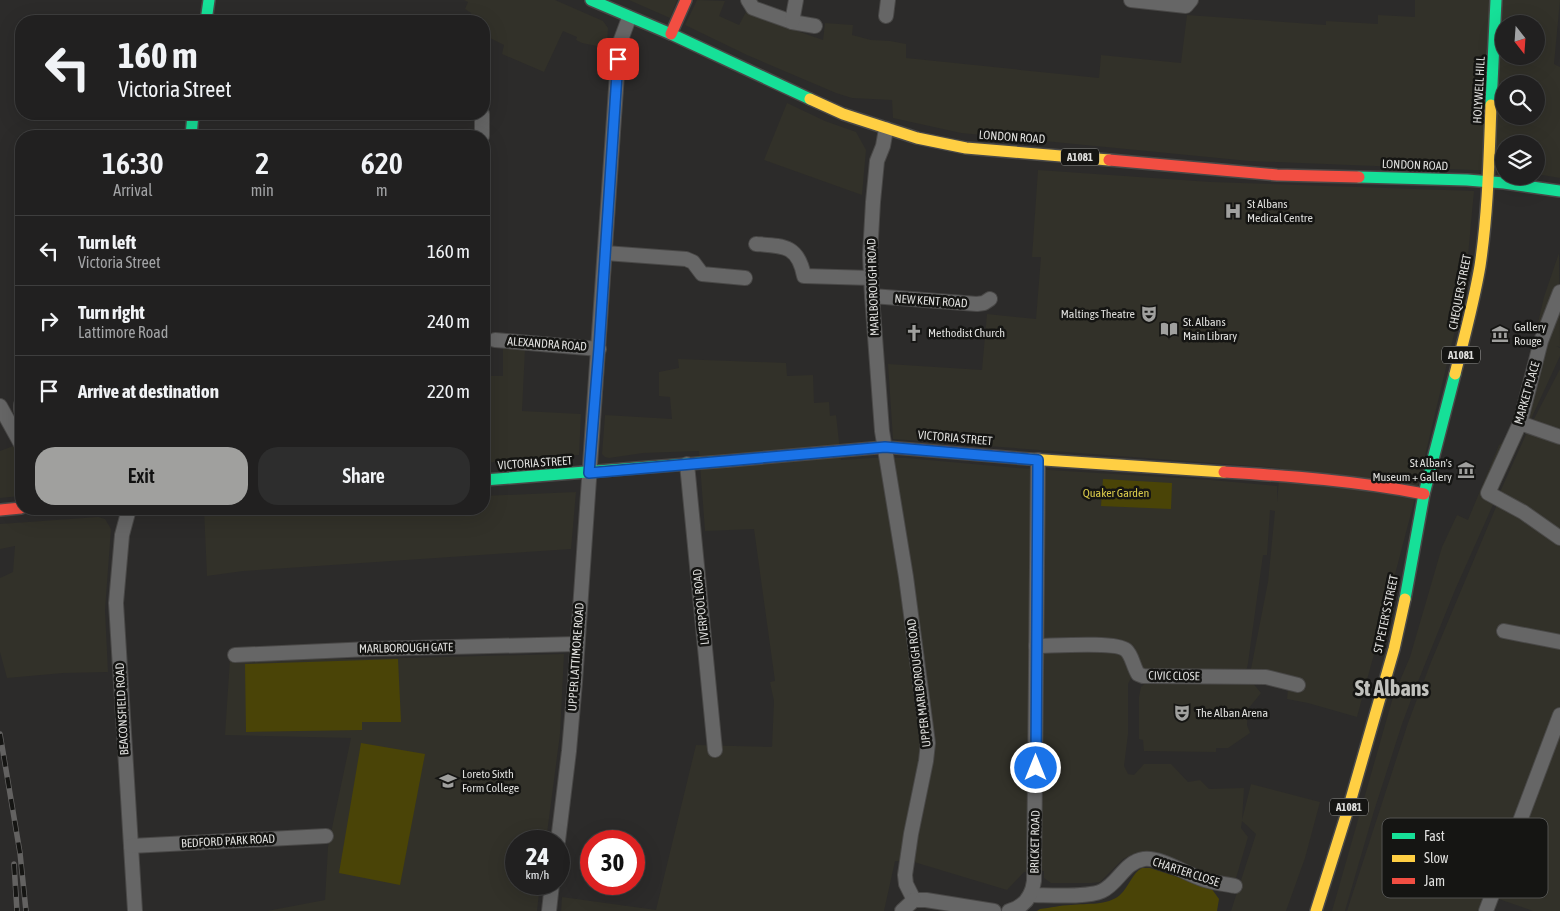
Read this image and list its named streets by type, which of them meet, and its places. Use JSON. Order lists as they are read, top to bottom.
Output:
{
  "streets": {
    "main road": [
      "HOLYWELL HILL",
      "LONDON ROAD",
      "A1081",
      "CHEQUER STREET",
      "VICTORIA STREET",
      "ST PETER'S STREET"
    ],
    "street": [
      "MARLBOROUGH ROAD",
      "NEW KENT ROAD",
      "ALEXANDRA ROAD",
      "MARKET PLACE",
      "LIVERPOOL ROAD",
      "MARLBOROUGH GATE",
      "UPPER LATTIMORE ROAD",
      "CIVIC CLOSE",
      "UPPER MARLBOROUGH ROAD",
      "BEACONSFIELD ROAD",
      "BEDFORD PARK ROAD",
      "BRICKET ROAD",
      "CHARTER CLOSE"
    ]
  },
  "crossings": [
    ["HOLYWELL HILL", "LONDON ROAD"],
    ["HOLYWELL HILL", "CHEQUER STREET"],
    ["LONDON ROAD", "MARLBOROUGH ROAD"],
    ["LONDON ROAD", "CHEQUER STREET"],
    ["LONDON ROAD", "UPPER LATTIMORE ROAD"],
    ["MARLBOROUGH ROAD", "NEW KENT ROAD"],
    ["MARLBOROUGH ROAD", "VICTORIA STREET"],
    ["MARLBOROUGH ROAD", "UPPER MARLBOROUGH ROAD"],
    ["CHEQUER STREET", "VICTORIA STREET"],
    ["CHEQUER STREET", "ST PETER'S STREET"],
    ["ALEXANDRA ROAD", "UPPER LATTIMORE ROAD"],
    ["VICTORIA STREET", "LIVERPOOL ROAD"],
    ["VICTORIA STREET", "ST PETER'S STREET"],
    ["VICTORIA STREET", "UPPER LATTIMORE ROAD"],
    ["VICTORIA STREET", "UPPER MARLBOROUGH ROAD"],
    ["VICTORIA STREET", "BRICKET ROAD"],
    ["MARLBOROUGH GATE", "UPPER LATTIMORE ROAD"],
    ["CIVIC CLOSE", "BRICKET ROAD"],
    ["BEACONSFIELD ROAD", "BEDFORD PARK ROAD"],
    ["BRICKET ROAD", "CHARTER CLOSE"]
  ],
  "districts": ["St Albans"],
  "parks": ["Quaker Garden"],
  "places": {
    "hospital": ["St Albans Medical Centre"],
    "theatre": ["Maltings Theatre", "The Alban Arena"],
    "library": ["St. Albans Main Library"],
    "church": ["Methodist Church"],
    "museum": ["Gallery Rouge", "St Alban's Museum + Gallery"],
    "school or university": ["Loreto Sixth Form College"]
  },
  "legend": ["Fast", "Slow", "Jam"],
  "north": "bottom",
  "page": {
    "turn": ["160 m", "Victoria Street"],
    "eta": [
      "16:30",
      "Arrival",
      "2",
      "min",
      "620",
      "m"
    ],
    "list": [
      {
        "name": "Turn left",
        "note": "Victoria Street",
        "value": "160 m"
      },
      {
        "name": "Turn right",
        "note": "Lattimore Road",
        "value": "240 m"
      },
      {
        "name": "Arrive at destination",
        "value": "220 m"
      }
    ],
    "buttons": ["Exit", "Share"],
    "speed": "24 km/h",
    "limit": "30"
  }
}
